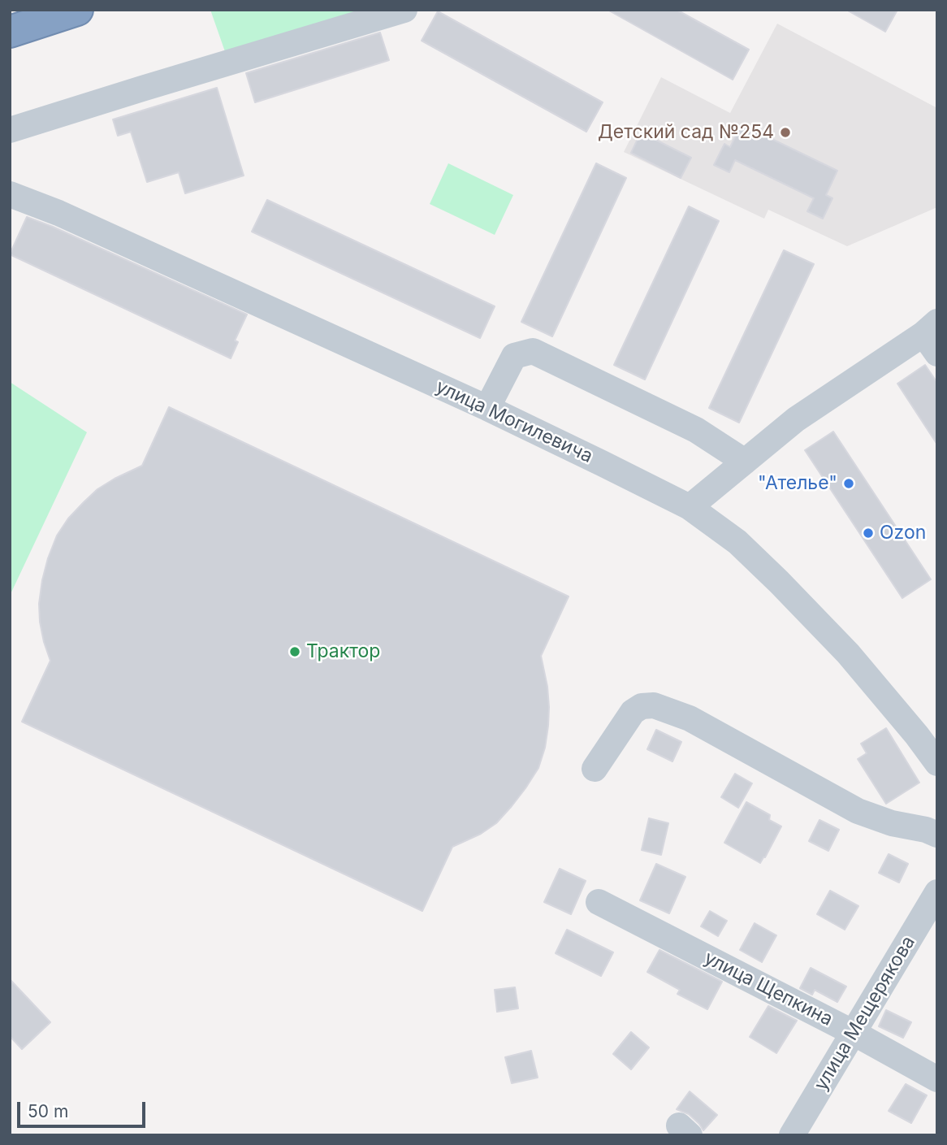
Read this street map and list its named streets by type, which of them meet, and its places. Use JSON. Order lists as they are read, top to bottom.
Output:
{
  "streets": {
    "street": ["улица Могилевича", "улица Щепкина", "улица Мещерякова"]
  },
  "crossings": [
    ["улица Щепкина", "улица Мещерякова"]
  ],
  "places": [
    "Детский сад №254",
    "\"Ателье\"",
    "Ozon",
    "Трактор"
  ],
  "scale_bar": "50 m"
}
